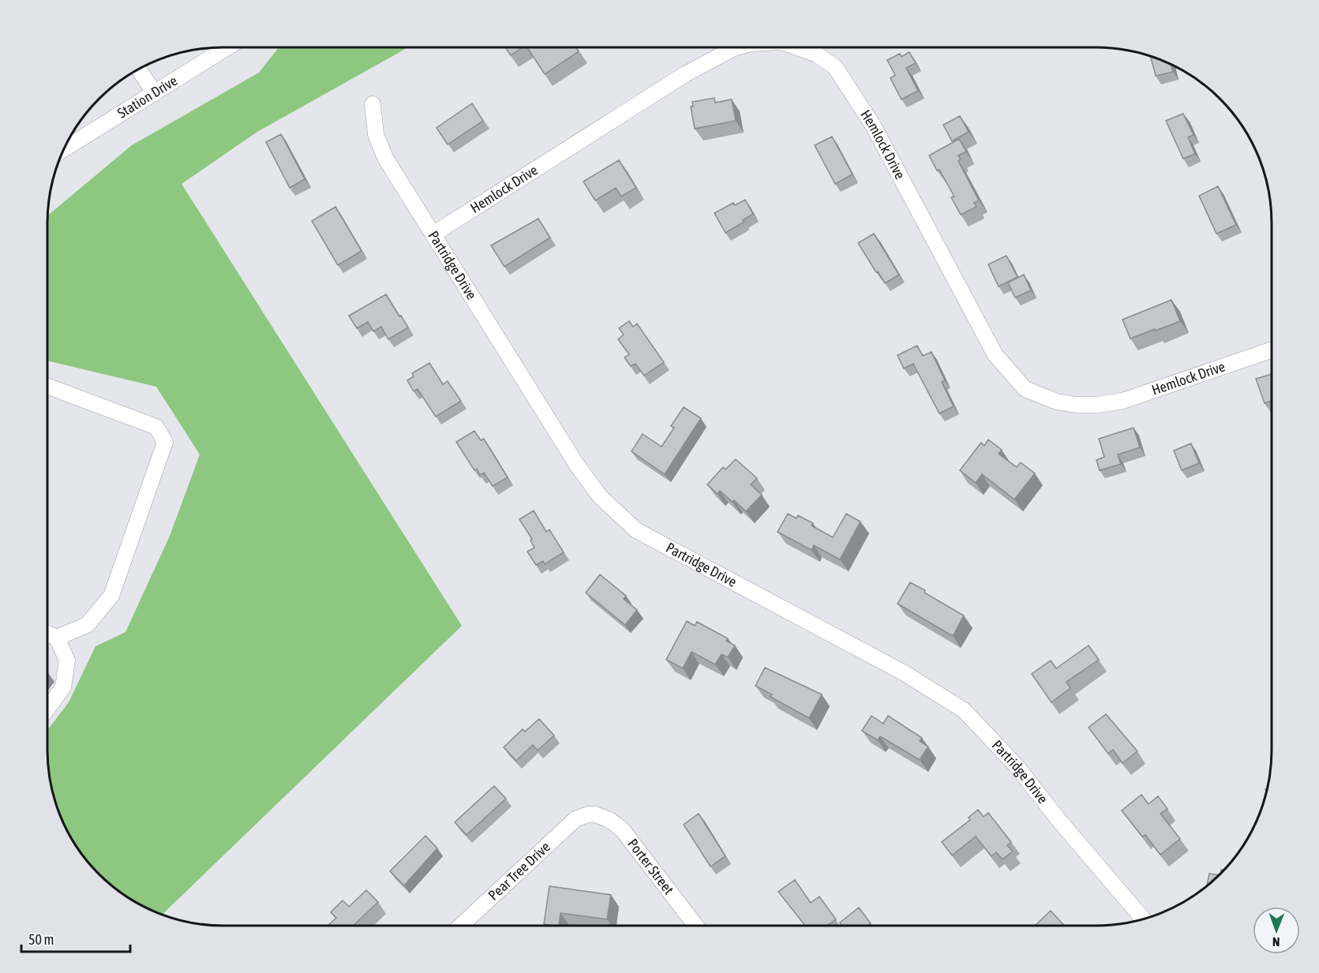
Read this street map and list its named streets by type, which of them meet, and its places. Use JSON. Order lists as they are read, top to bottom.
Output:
{
  "streets": {
    "street": [
      "Station Drive",
      "Hemlock Drive",
      "Partridge Drive",
      "Porter Street",
      "Pear Tree Drive"
    ]
  },
  "crossings": [
    ["Hemlock Drive", "Partridge Drive"],
    ["Porter Street", "Pear Tree Drive"]
  ],
  "scale_bar": "50 m",
  "north": "bottom"
}
